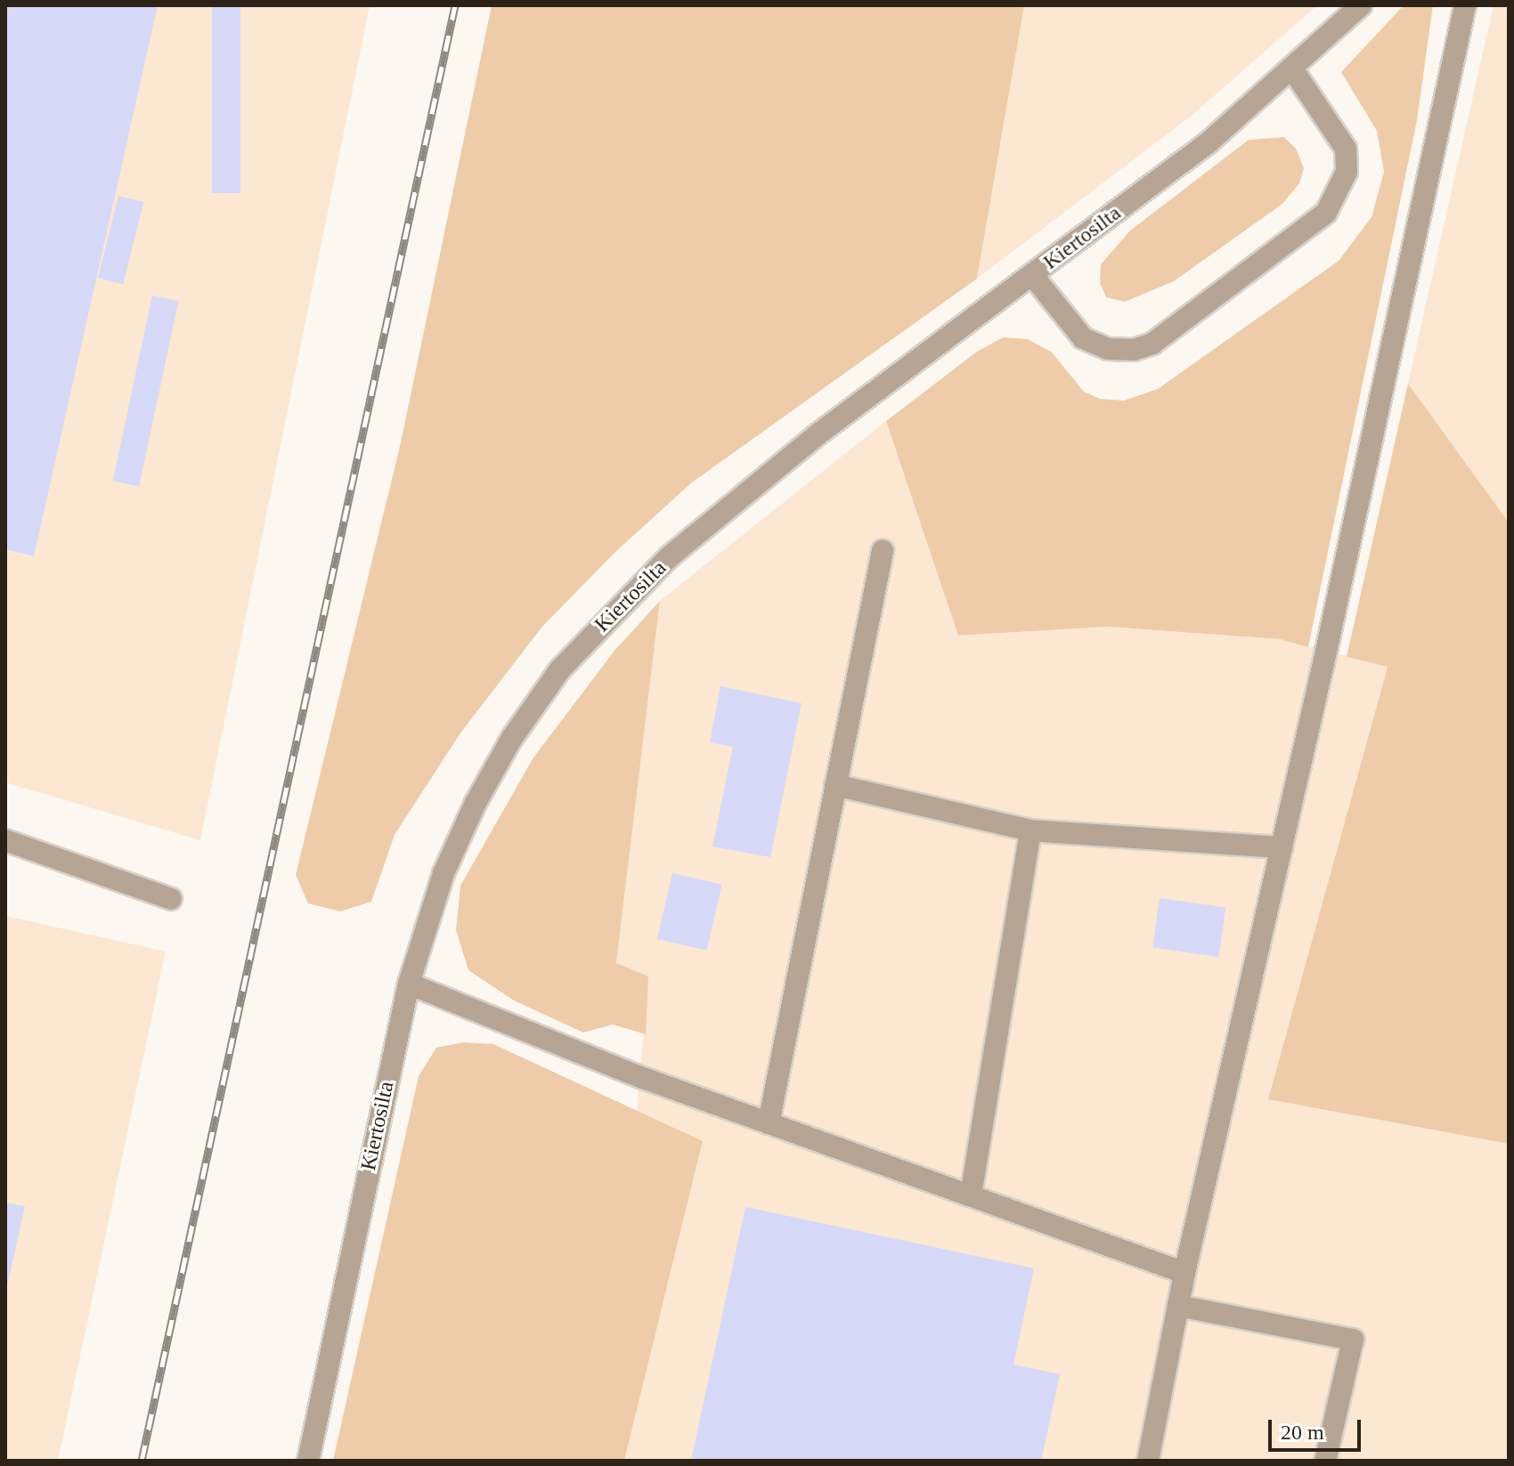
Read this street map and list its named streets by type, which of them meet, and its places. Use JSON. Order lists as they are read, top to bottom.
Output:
{
  "streets": {
    "street": ["Kiertosilta"]
  },
  "scale_bar": "20 m"
}
